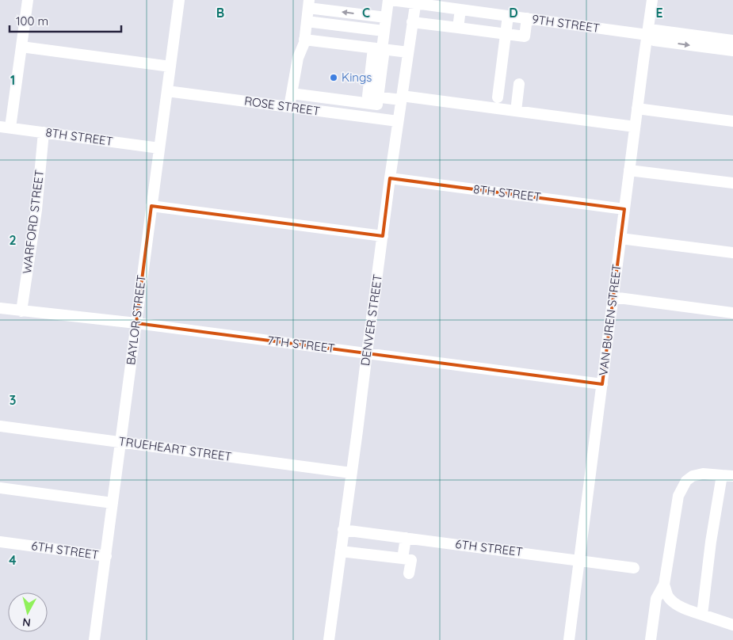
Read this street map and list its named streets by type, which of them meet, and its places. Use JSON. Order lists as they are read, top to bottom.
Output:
{
  "streets": {
    "street": [
      "9TH STREET",
      "ROSE STREET",
      "8TH STREET",
      "WARFORD STREET",
      "BAYLOR STREET",
      "DENVER STREET",
      "VAN BUREN STREET",
      "7TH STREET",
      "TRUEHEART STREET",
      "6TH STREET"
    ]
  },
  "crossings": [
    ["9TH STREET", "DENVER STREET"],
    ["9TH STREET", "VAN BUREN STREET"],
    ["ROSE STREET", "BAYLOR STREET"],
    ["ROSE STREET", "DENVER STREET"],
    ["8TH STREET", "WARFORD STREET"],
    ["8TH STREET", "BAYLOR STREET"],
    ["8TH STREET", "DENVER STREET"],
    ["8TH STREET", "VAN BUREN STREET"],
    ["WARFORD STREET", "7TH STREET"],
    ["BAYLOR STREET", "7TH STREET"],
    ["BAYLOR STREET", "TRUEHEART STREET"],
    ["BAYLOR STREET", "6TH STREET"],
    ["DENVER STREET", "7TH STREET"],
    ["DENVER STREET", "TRUEHEART STREET"],
    ["DENVER STREET", "6TH STREET"],
    ["VAN BUREN STREET", "7TH STREET"],
    ["VAN BUREN STREET", "6TH STREET"]
  ],
  "places": ["Kings"],
  "scale_bar": "100 m",
  "north": "bottom",
  "grid": {
    "columns": [
      "B",
      "C",
      "D",
      "E"
    ],
    "rows": [
      "1",
      "2",
      "3",
      "4"
    ]
  }
}
